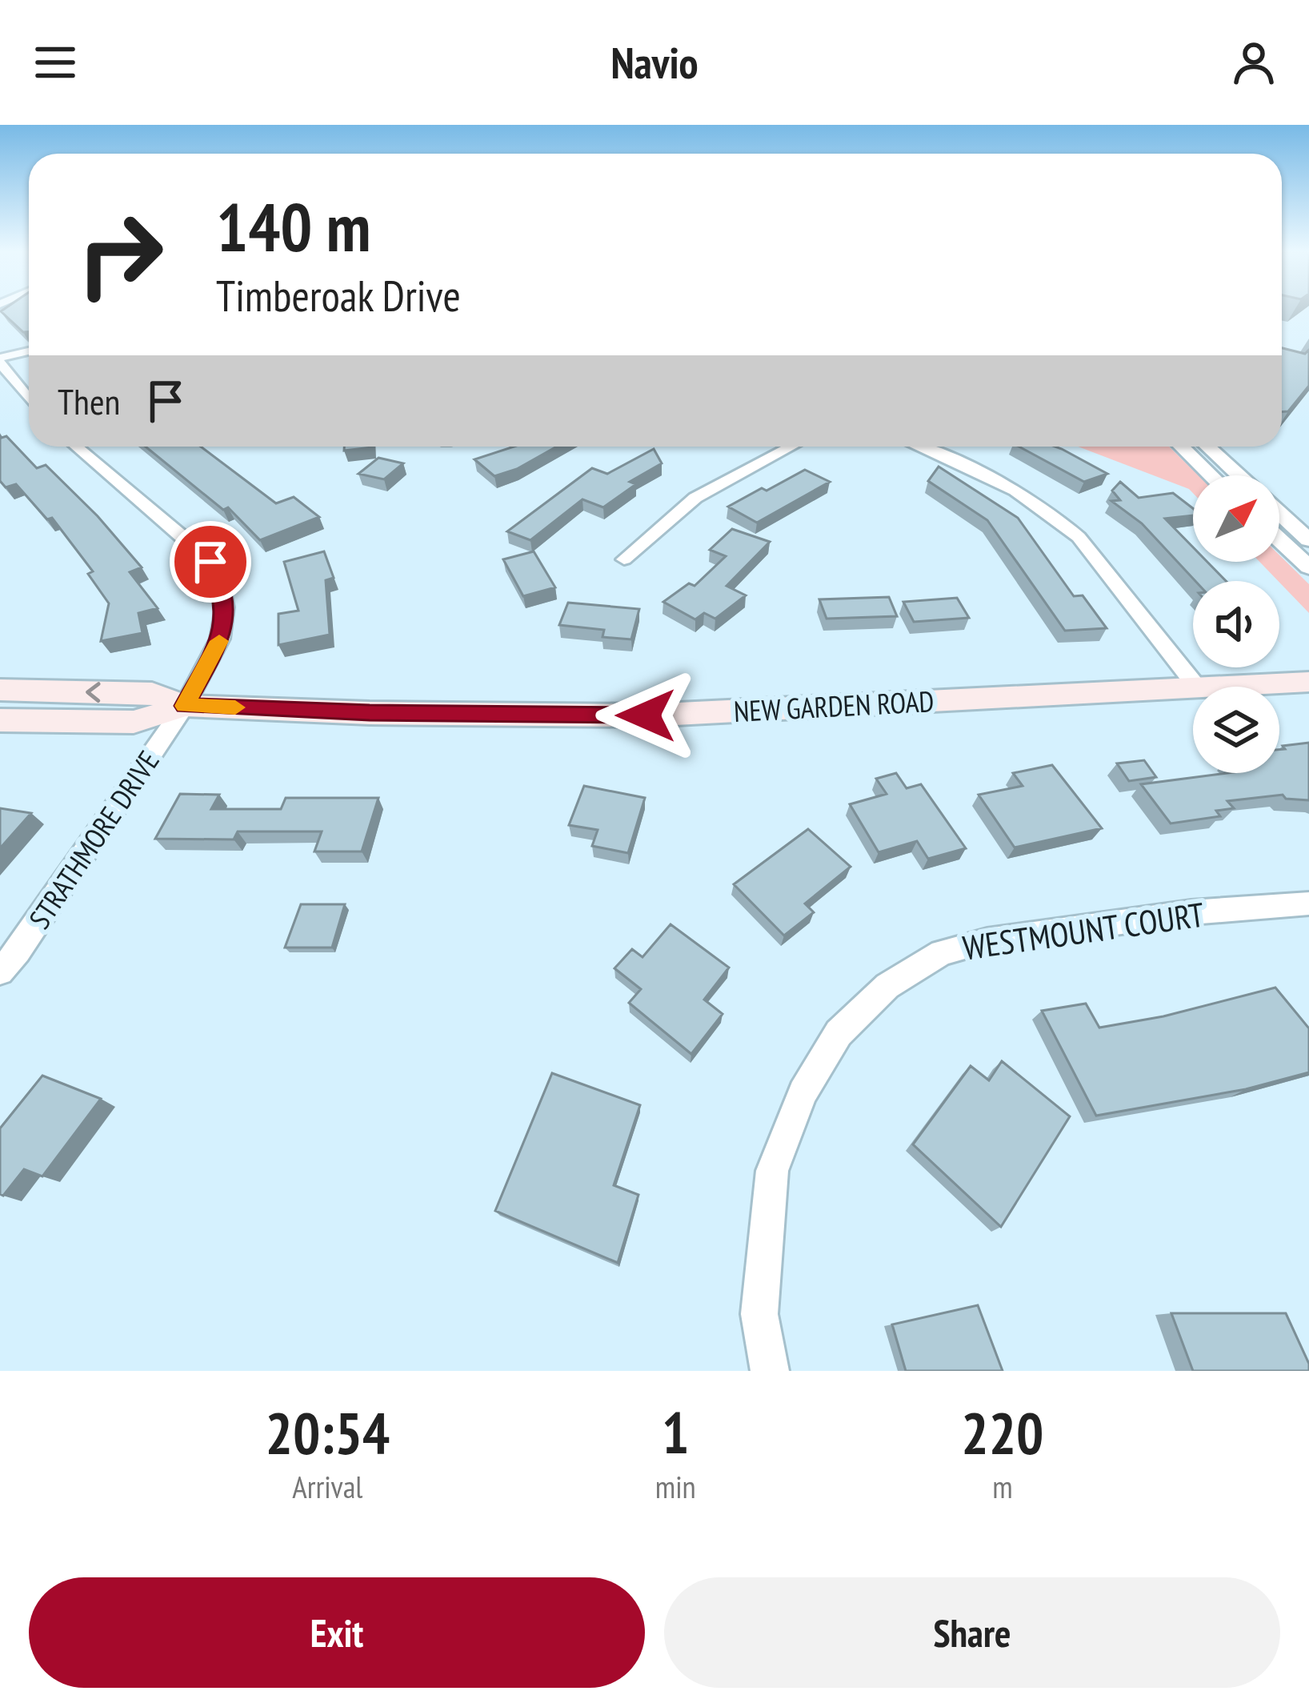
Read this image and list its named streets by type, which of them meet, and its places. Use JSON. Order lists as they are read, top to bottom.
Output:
{
  "streets": {
    "main road": ["NEW GARDEN ROAD"],
    "street": ["STRATHMORE DRIVE", "WESTMOUNT COURT"]
  },
  "crossings": [
    ["NEW GARDEN ROAD", "STRATHMORE DRIVE"]
  ],
  "north": "top right",
  "page": {
    "header": "Navio",
    "turn": ["140 m", "Timberoak Drive"],
    "then": "Then",
    "eta": [
      "20:54",
      "Arrival",
      "1",
      "min",
      "220",
      "m"
    ],
    "buttons": ["Exit", "Share"]
  }
}
